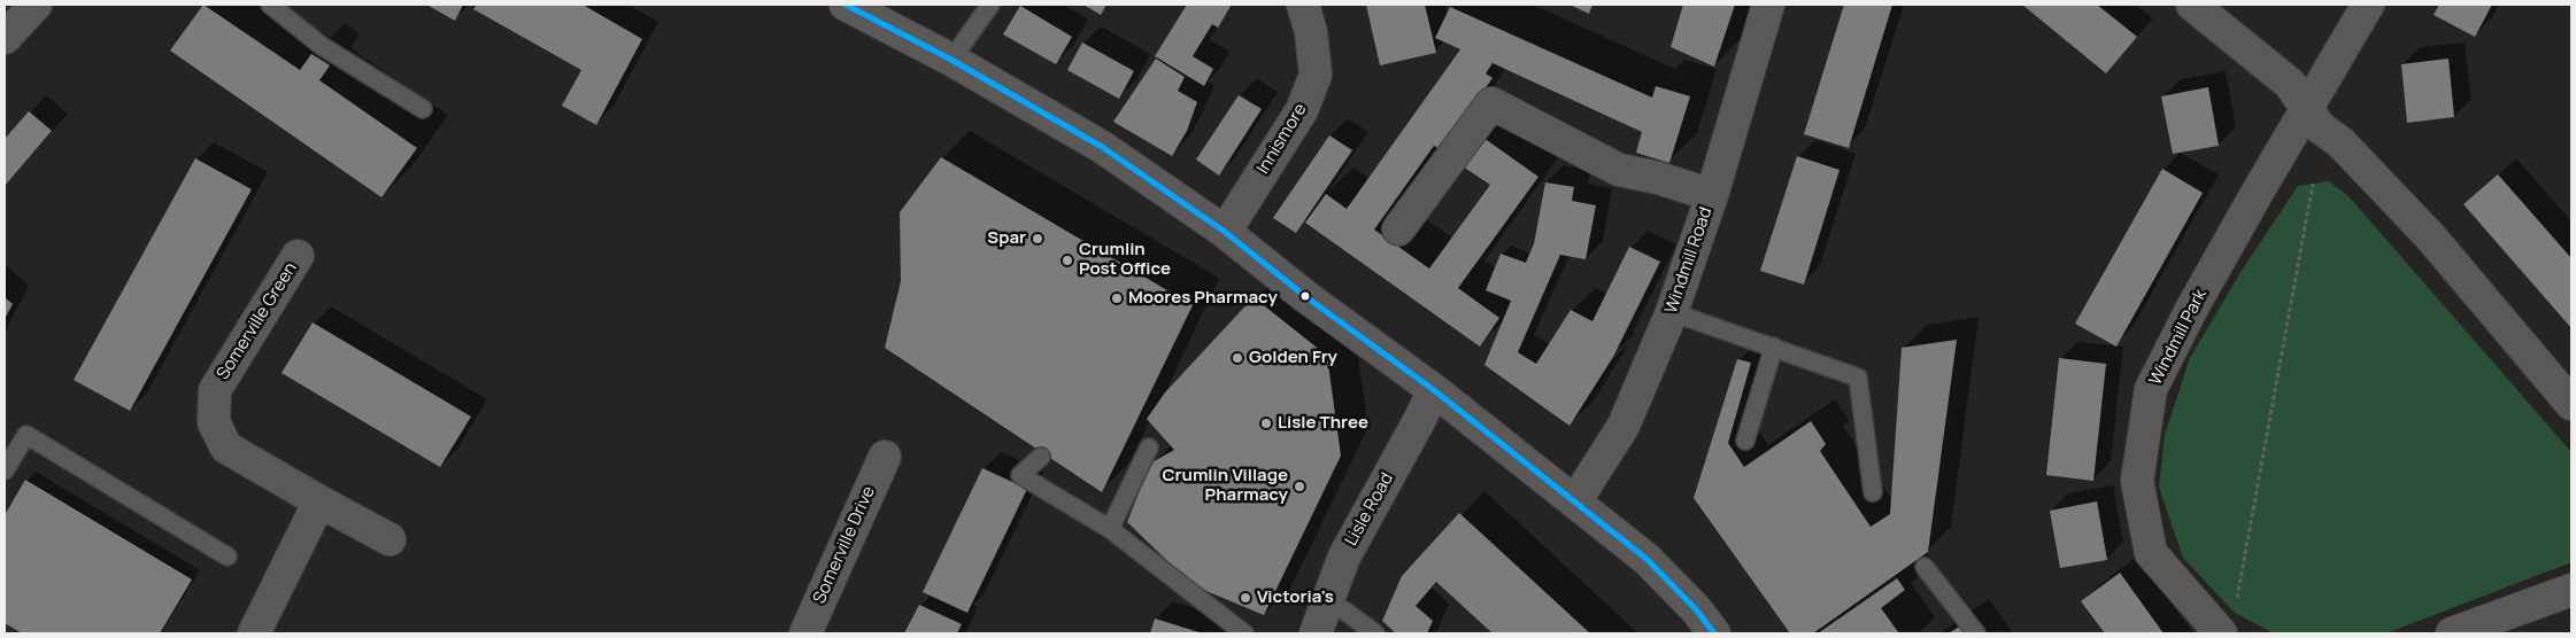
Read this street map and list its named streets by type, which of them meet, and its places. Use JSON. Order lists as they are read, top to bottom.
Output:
{
  "streets": {
    "street": [
      "Innismore",
      "Windmill Road",
      "Somerville Green",
      "Windmill Park",
      "Lisle Road",
      "Somerville Drive"
    ]
  },
  "places": [
    "Spar",
    "Crumlin Post Office",
    "Moores Pharmacy",
    "Golden Fry",
    "Lisle Three",
    "Crumlin Village Pharmacy",
    "Victoria's"
  ]
}
